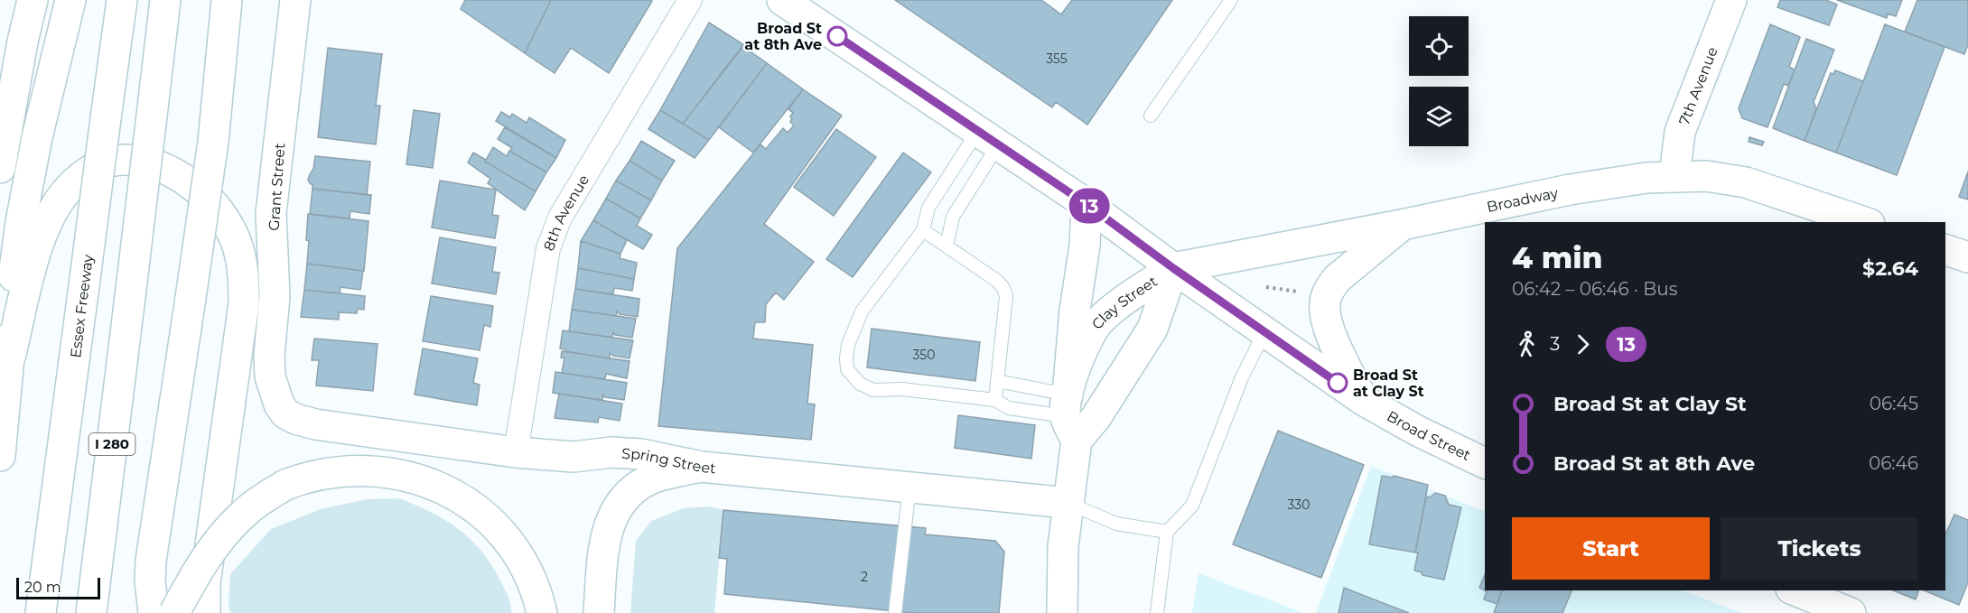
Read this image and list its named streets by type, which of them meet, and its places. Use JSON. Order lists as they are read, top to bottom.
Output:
{
  "streets": {
    "main road": [
      "7th Avenue",
      "Grant Street",
      "Broadway",
      "Clay Street",
      "Essex Freeway",
      "Broad Street",
      "I 280",
      "Spring Street"
    ],
    "street": ["8th Avenue"]
  },
  "crossings": [
    ["7th Avenue", "Broadway"],
    ["Grant Street", "Spring Street"],
    ["Broadway", "Clay Street"],
    ["Broadway", "Broad Street"],
    ["8th Avenue", "Spring Street"],
    ["Clay Street", "Broad Street"],
    ["Clay Street", "Spring Street"]
  ],
  "places": ["Broad St at 8th Ave", "Broad St at Clay St"],
  "lines": ["bus line 13"],
  "house_numbers": [
    "355",
    "350",
    "330",
    "2"
  ],
  "scale_bar": "20 m",
  "page": {
    "on_map": "13",
    "heading": ["4 min", "06:42 – 06:46 · Bus", "$2.64"],
    "legs": ["3", "13"],
    "list": [
      {
        "name": "Broad St at Clay St",
        "value": "06:45"
      },
      {
        "name": "Broad St at 8th Ave",
        "value": "06:46"
      }
    ],
    "buttons": ["Start", "Tickets"],
    "scale": "20 m"
  }
}
